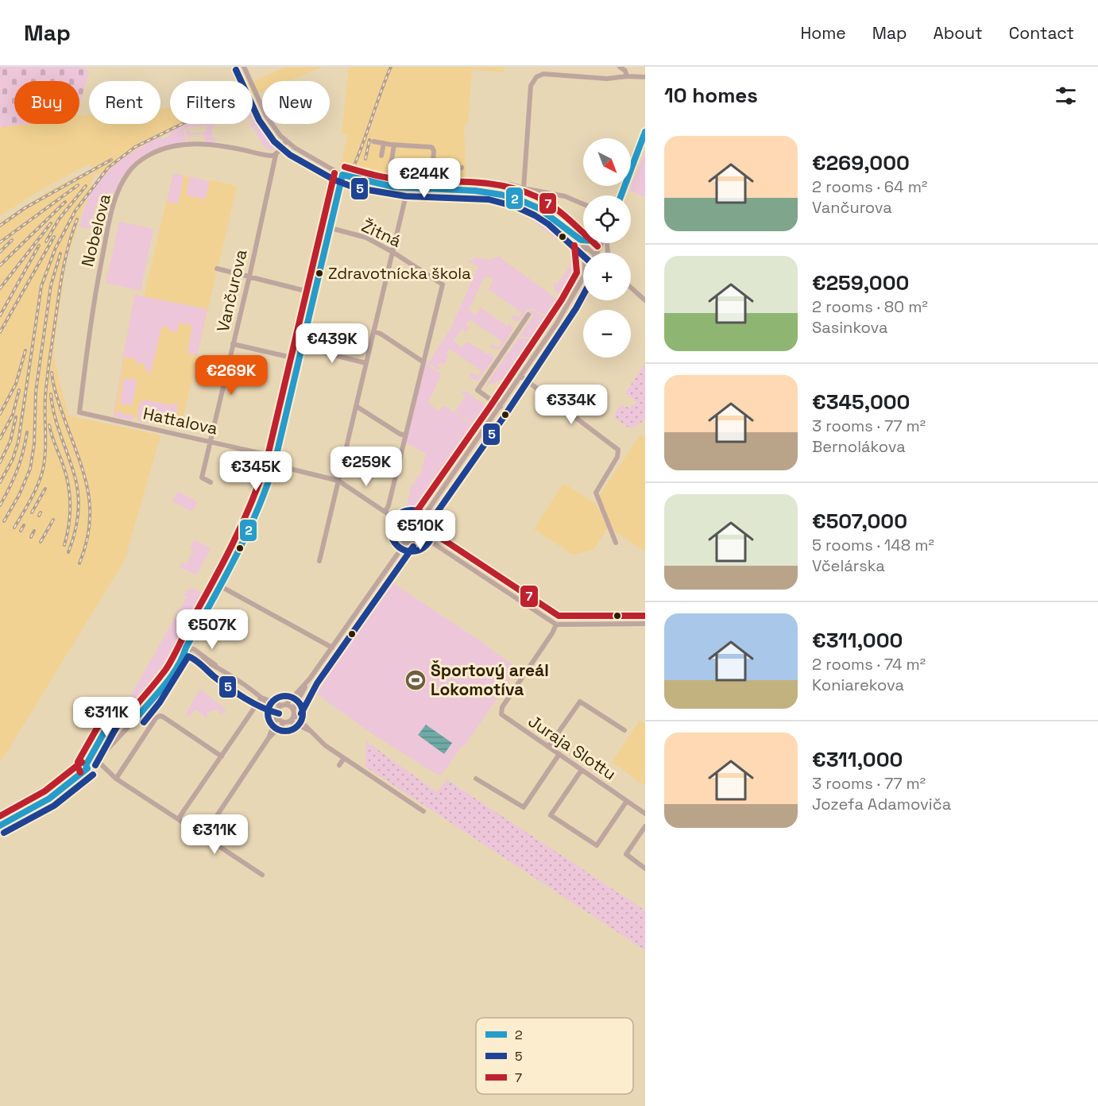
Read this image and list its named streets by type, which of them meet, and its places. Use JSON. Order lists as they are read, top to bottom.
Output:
{
  "streets": {
    "street": [
      "Nobelova",
      "Žitná",
      "Vančurova",
      "Hattalova",
      "Juraja Slottu"
    ]
  },
  "crossings": [
    ["Nobelova", "Vančurova"],
    ["Nobelova", "Hattalova"],
    ["Vančurova", "Hattalova"]
  ],
  "places": {
    "other": ["Zdravotnícka škola"],
    "sports": ["Športový areál Lokomotíva"]
  },
  "lines": ["transit line 5", "transit line 2", "transit line 7"],
  "legend": ["2", "5", "7"],
  "north": "bottom right",
  "page": {
    "header": "Map",
    "nav": [
      "Home",
      "Map",
      "About",
      "Contact"
    ],
    "heading": "10 homes",
    "chip": [
      "Buy",
      "Rent",
      "Filters",
      "New"
    ],
    "list": [
      {
        "name": "€269,000",
        "note": "2 rooms · 64 m² · Vančurova"
      },
      {
        "name": "€259,000",
        "note": "2 rooms · 80 m² · Sasinkova"
      },
      {
        "name": "€345,000",
        "note": "3 rooms · 77 m² · Bernolákova"
      },
      {
        "name": "€507,000",
        "note": "5 rooms · 148 m² · Včelárska"
      },
      {
        "name": "€311,000",
        "note": "2 rooms · 74 m² · Koniarekova"
      },
      {
        "name": "€311,000",
        "note": "3 rooms · 77 m² · Jozefa Adamoviča"
      }
    ],
    "map_buttons": ["+", "−"],
    "price": [
      "€244K",
      "€439K",
      "€269K",
      "€334K",
      "€259K",
      "€345K",
      "€510K",
      "€507K",
      "€311K",
      "€311K"
    ]
  }
}
